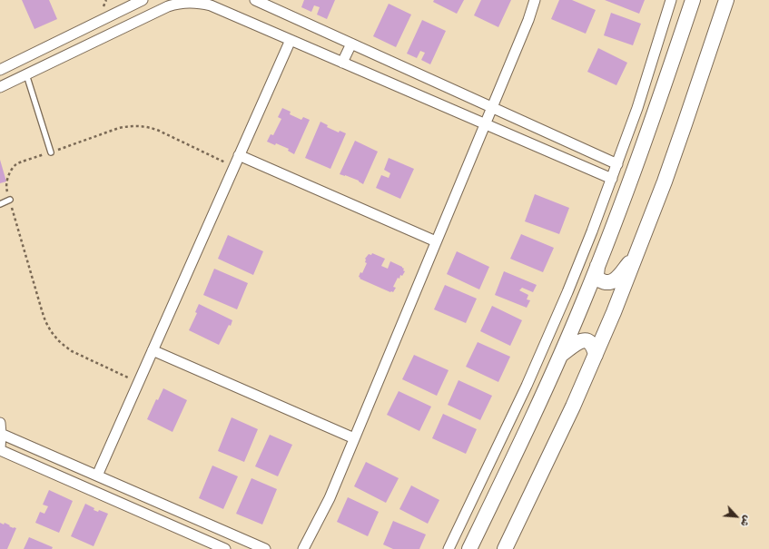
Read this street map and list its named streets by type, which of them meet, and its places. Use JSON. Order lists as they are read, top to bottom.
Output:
{
  "north": "bottom right"
}
